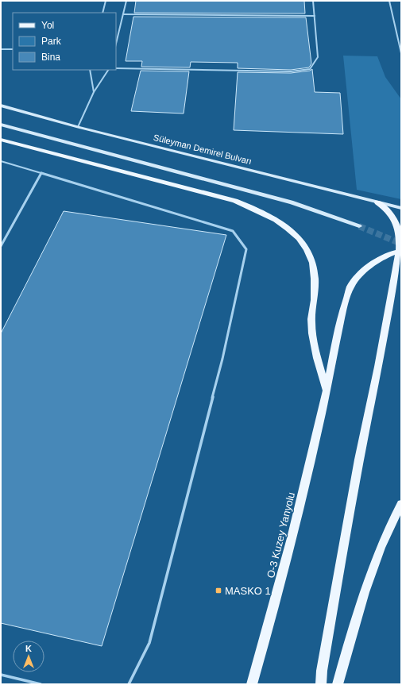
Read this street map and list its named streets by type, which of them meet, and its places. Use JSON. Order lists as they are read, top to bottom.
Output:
{
  "streets": {
    "main road": ["Süleyman Demirel Bulvarı", "O-3 Kuzey Yanyolu"]
  },
  "places": {
    "transit": ["MASKO 1"]
  },
  "legend": ["Yol", "Park", "Bina"],
  "north": "top"
}
